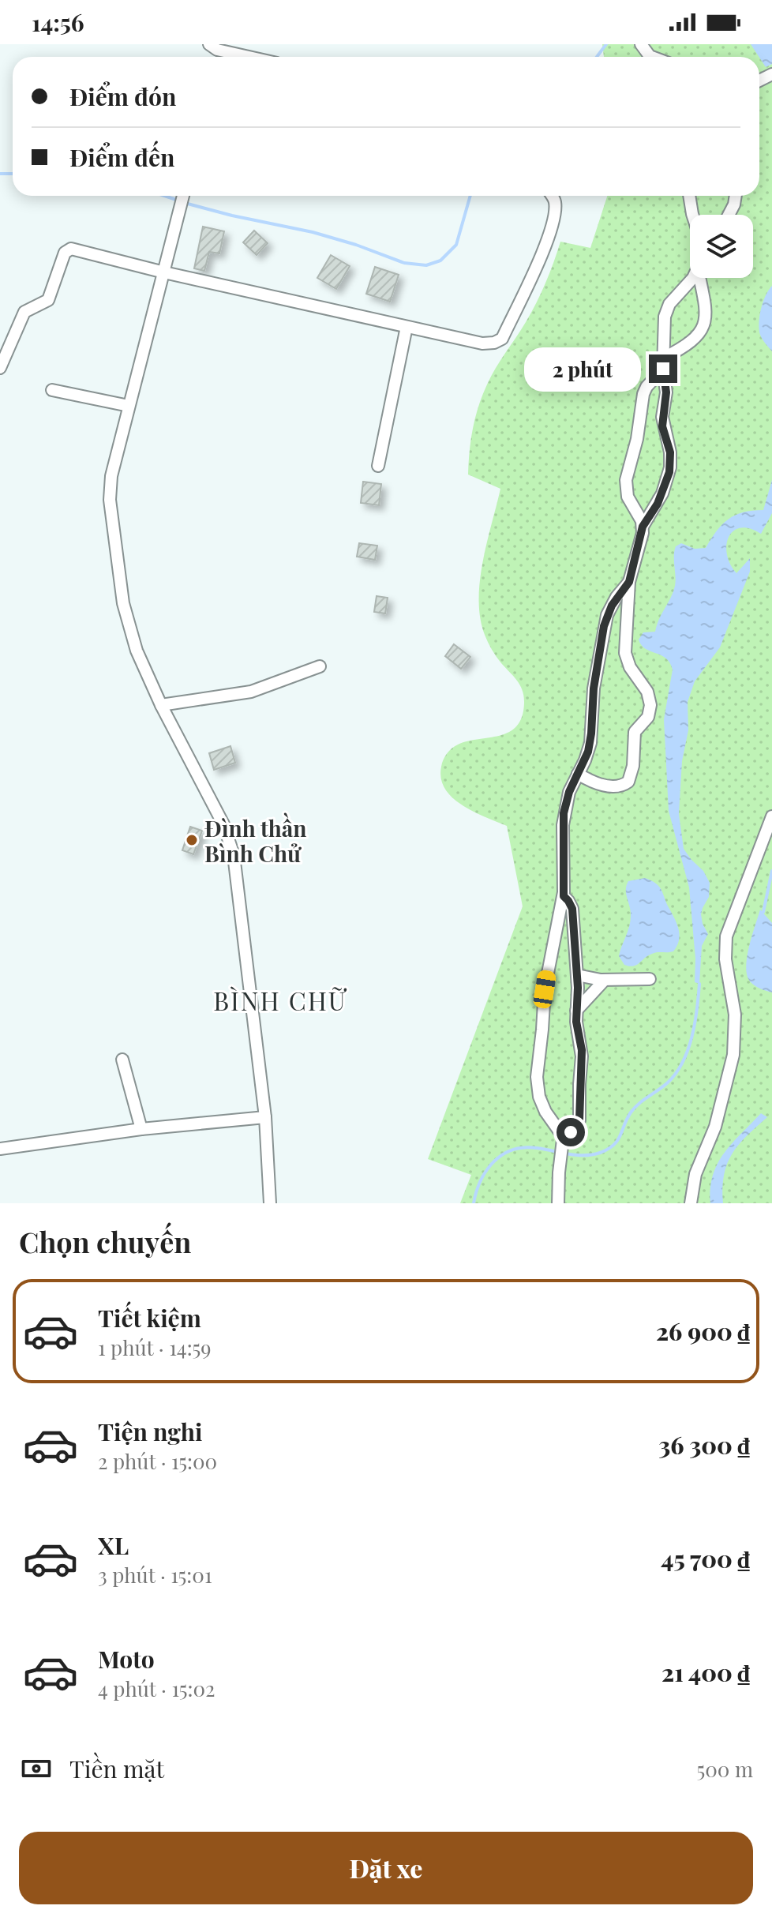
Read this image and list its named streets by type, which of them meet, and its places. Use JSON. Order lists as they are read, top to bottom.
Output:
{
  "districts": ["BÌNH CHỮ"],
  "places": ["Đình thần Bình Chử"],
  "page": {
    "status": "14:56",
    "banner": ["Điểm đón", "Điểm đến"],
    "bubble": "2 phút",
    "heading": "Chọn chuyến",
    "list": [
      {
        "name": "Tiết kiệm",
        "note": "1 phút · 14:59",
        "value": "26 900 ₫"
      },
      {
        "name": "Tiện nghi",
        "note": "2 phút · 15:00",
        "value": "36 300 ₫"
      },
      {
        "name": "XL",
        "note": "3 phút · 15:01",
        "value": "45 700 ₫"
      },
      {
        "name": "Moto",
        "note": "4 phút · 15:02",
        "value": "21 400 ₫"
      }
    ],
    "pay": ["Tiền mặt", "500 m"],
    "buttons": "Đặt xe"
  }
}
